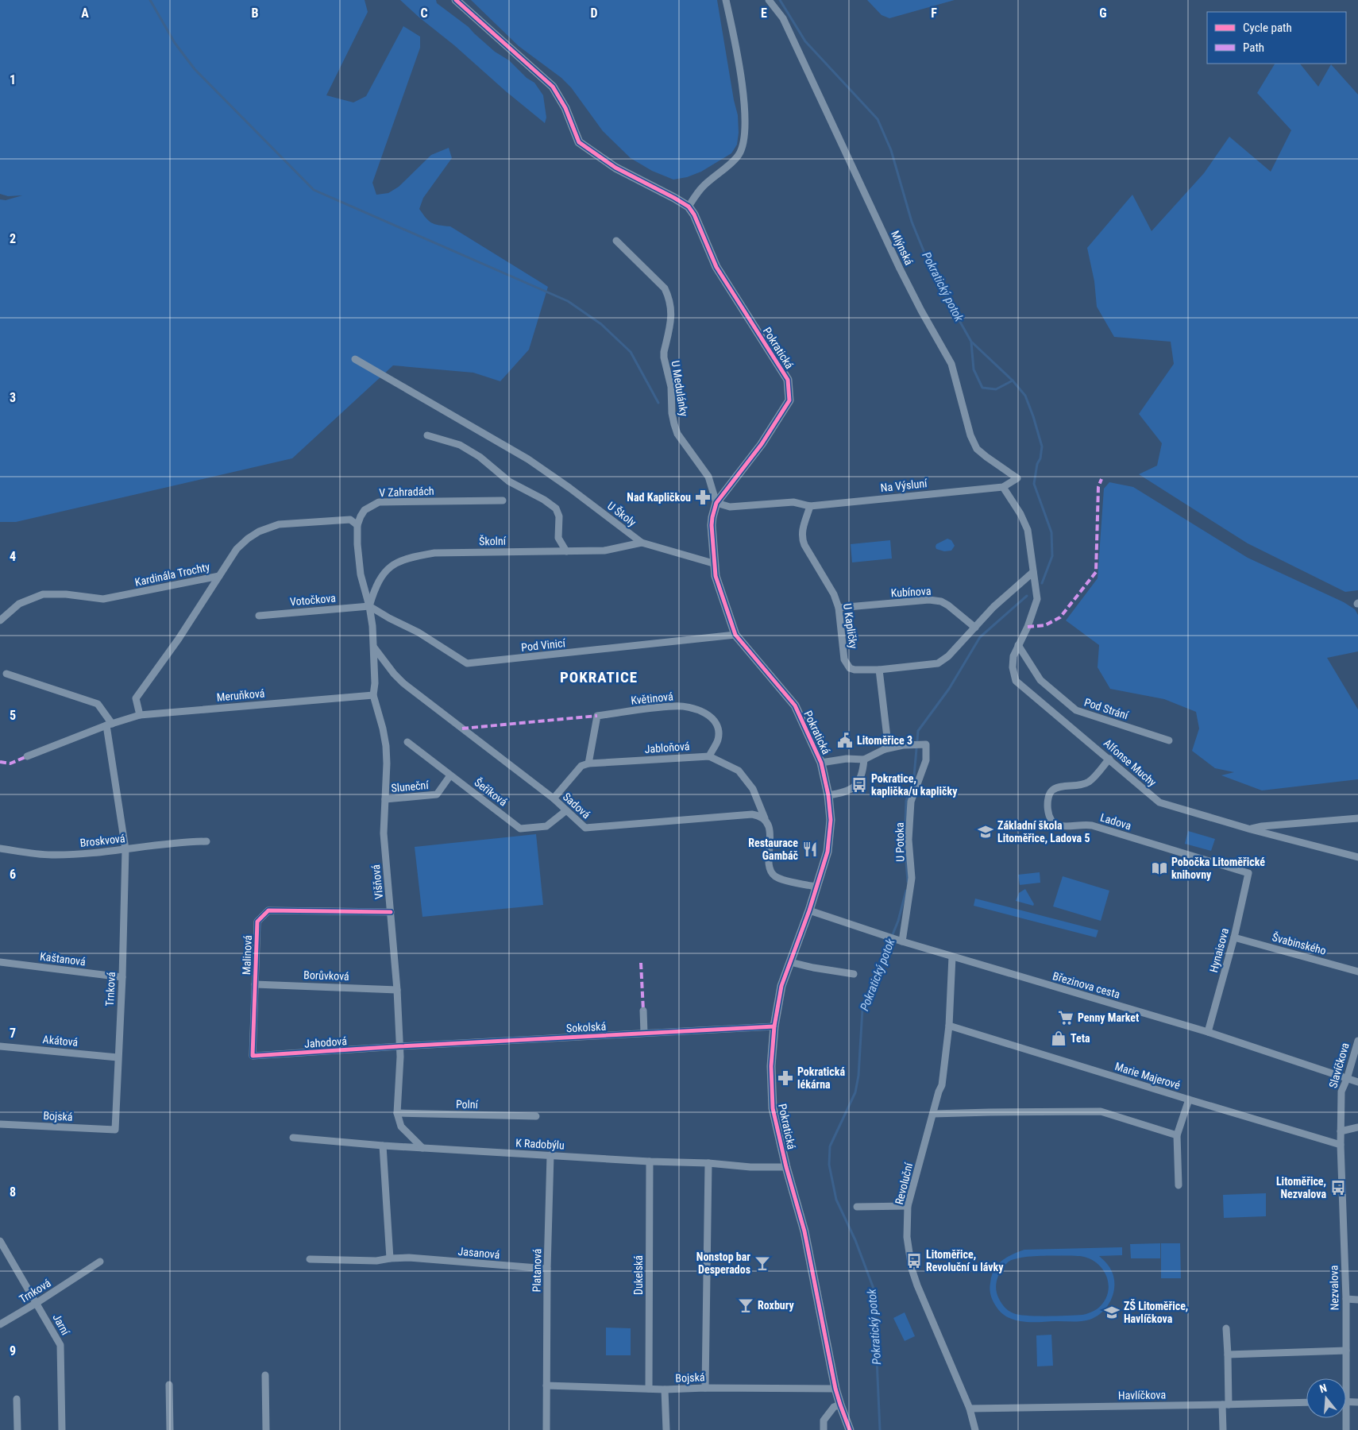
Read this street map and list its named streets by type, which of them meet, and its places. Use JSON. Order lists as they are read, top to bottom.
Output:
{
  "streets": {
    "street": [
      "Mlýnská",
      "Pokratická",
      "U Medulánky",
      "Na Výsluní",
      "V Zahradách",
      "U Školy",
      "Školní",
      "Kardinála Trochty",
      "Kubínova",
      "Votočkova",
      "U Kapličky",
      "Pod Vinicí",
      "Meruňková",
      "Květinová",
      "Pod Strání",
      "Jabloňová",
      "Alfonse Muchy",
      "Sluneční",
      "Šeříková",
      "Sadová",
      "Ladova",
      "Broskvová",
      "U Potoka",
      "Višňová",
      "Švabinského",
      "Hynaisova",
      "Malinová",
      "Kaštanová",
      "Borůvková",
      "Březinova cesta",
      "Trnková",
      "Sokolská",
      "Akátová",
      "Jahodová",
      "Slavíčkova",
      "Marie Majerové",
      "Polní",
      "Bojská",
      "K Radobýlu",
      "Revoluční",
      "Jasanová",
      "Platanová",
      "Dukelská",
      "Nezvalova",
      "Jarní",
      "Havlíčkova"
    ]
  },
  "crossings": [
    ["Mlýnská", "Na Výsluní"],
    ["Pokratická", "U Medulánky"],
    ["Pokratická", "Na Výsluní"],
    ["Pokratická", "U Školy"],
    ["Pokratická", "Pod Vinicí"],
    ["Pokratická", "Březinova cesta"],
    ["Pokratická", "Sokolská"],
    ["Pokratická", "Bojská"],
    ["Pokratická", "K Radobýlu"],
    ["U Medulánky", "Na Výsluní"],
    ["Na Výsluní", "U Kapličky"],
    ["V Zahradách", "Kardinála Trochty"],
    ["U Školy", "Školní"],
    ["Školní", "Votočkova"],
    ["Školní", "Pod Vinicí"],
    ["Školní", "Višňová"],
    ["Kubínova", "U Kapličky"],
    ["Votočkova", "Pod Vinicí"],
    ["Votočkova", "Višňová"],
    ["Pod Vinicí", "Višňová"],
    ["Meruňková", "Višňová"],
    ["Meruňková", "Trnková"],
    ["Květinová", "Jabloňová"],
    ["Pod Strání", "Alfonse Muchy"],
    ["Jabloňová", "Sadová"],
    ["Alfonse Muchy", "Ladova"],
    ["Sluneční", "Šeříková"],
    ["Sluneční", "Višňová"],
    ["Šeříková", "Sadová"],
    ["Sadová", "Višňová"],
    ["Ladova", "Hynaisova"],
    ["Broskvová", "Trnková"],
    ["U Potoka", "Březinova cesta"],
    ["Višňová", "Malinová"],
    ["Višňová", "Borůvková"],
    ["Višňová", "Sokolská"],
    ["Višňová", "Jahodová"],
    ["Višňová", "Polní"],
    ["Višňová", "K Radobýlu"],
    ["Švabinského", "Hynaisova"],
    ["Hynaisova", "Březinova cesta"],
    ["Malinová", "Borůvková"],
    ["Malinová", "Jahodová"],
    ["Kaštanová", "Trnková"],
    ["Březinova cesta", "Slavíčkova"],
    ["Březinova cesta", "Revoluční"],
    ["Trnková", "Akátová"],
    ["Trnková", "Bojská"],
    ["Trnková", "Jarní"],
    ["Sokolská", "Jahodová"],
    ["Slavíčkova", "Marie Majerové"],
    ["Slavíčkova", "Nezvalova"],
    ["Marie Majerové", "Revoluční"],
    ["Marie Majerové", "Nezvalova"],
    ["Bojská", "Platanová"],
    ["Bojská", "Dukelská"],
    ["K Radobýlu", "Platanová"],
    ["K Radobýlu", "Dukelská"],
    ["Revoluční", "Havlíčkova"],
    ["Jasanová", "Platanová"]
  ],
  "districts": ["POKRATICE"],
  "water": ["Pokratický potok"],
  "places": {
    "pharmacy": ["Nad Kapličkou", "Pokratická lékárna"],
    "public building": ["Litoměřice 3"],
    "bus stop": ["Pokratice, kaplička/u kapličky", "Litoměřice, Nezvalova", "Litoměřice, Revoluční u lávky"],
    "school or university": ["Základní škola Litoměřice, Ladova 5", "ZŠ Litoměřice, Havlíčkova"],
    "restaurant": ["Restaurace Gambáč"],
    "library": ["Pobočka Litoměřické knihovny"],
    "supermarket": ["Penny Market"],
    "shop": ["Teta"],
    "bar": ["Nonstop bar Desperados", "Roxbury"]
  },
  "legend": ["Cycle path", "Path"],
  "north": "top",
  "grid": {
    "columns": [
      "A",
      "B",
      "C",
      "D",
      "E",
      "F",
      "G"
    ],
    "rows": [
      "1",
      "2",
      "3",
      "4",
      "5",
      "6",
      "7",
      "8",
      "9"
    ]
  }
}
